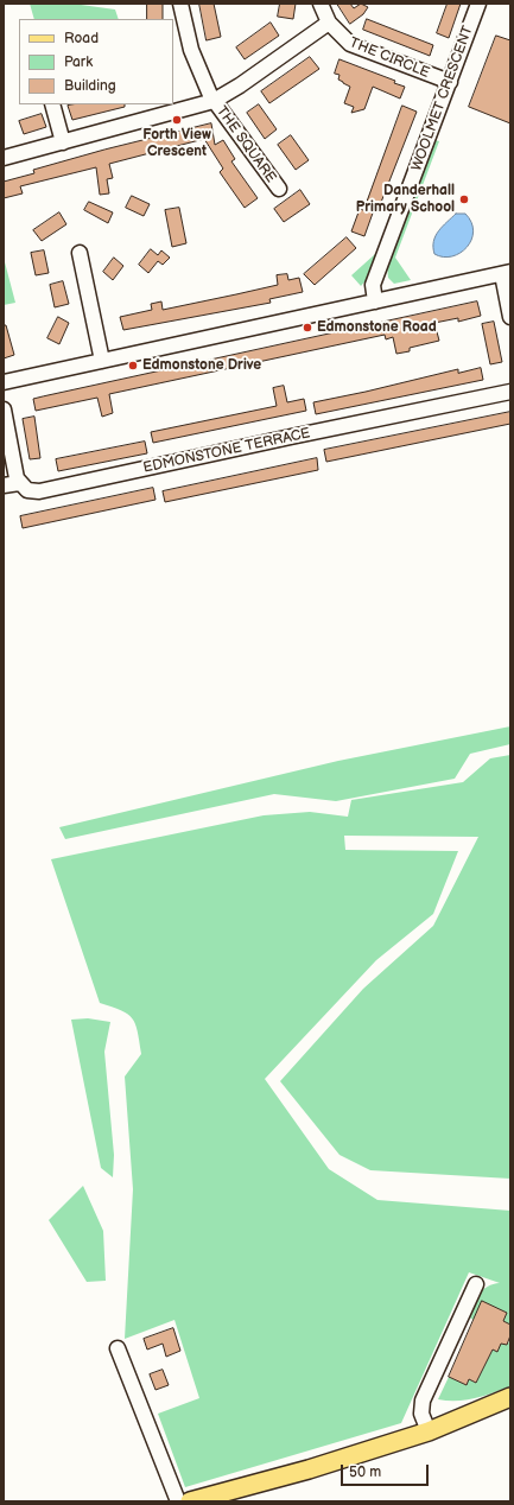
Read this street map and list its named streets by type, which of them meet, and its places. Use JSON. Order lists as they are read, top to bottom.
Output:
{
  "streets": {
    "street": [
      "THE CIRCLE",
      "WOOLMET CRESCENT",
      "THE SQUARE",
      "EDMONSTONE TERRACE"
    ]
  },
  "crossings": [
    ["THE CIRCLE", "WOOLMET CRESCENT"]
  ],
  "places": [
    "Forth View Crescent",
    "Danderhall Primary School",
    "Edmonstone Road",
    "Edmonstone Drive"
  ],
  "legend": ["Road", "Park", "Building"],
  "scale_bar": "50 m"
}
